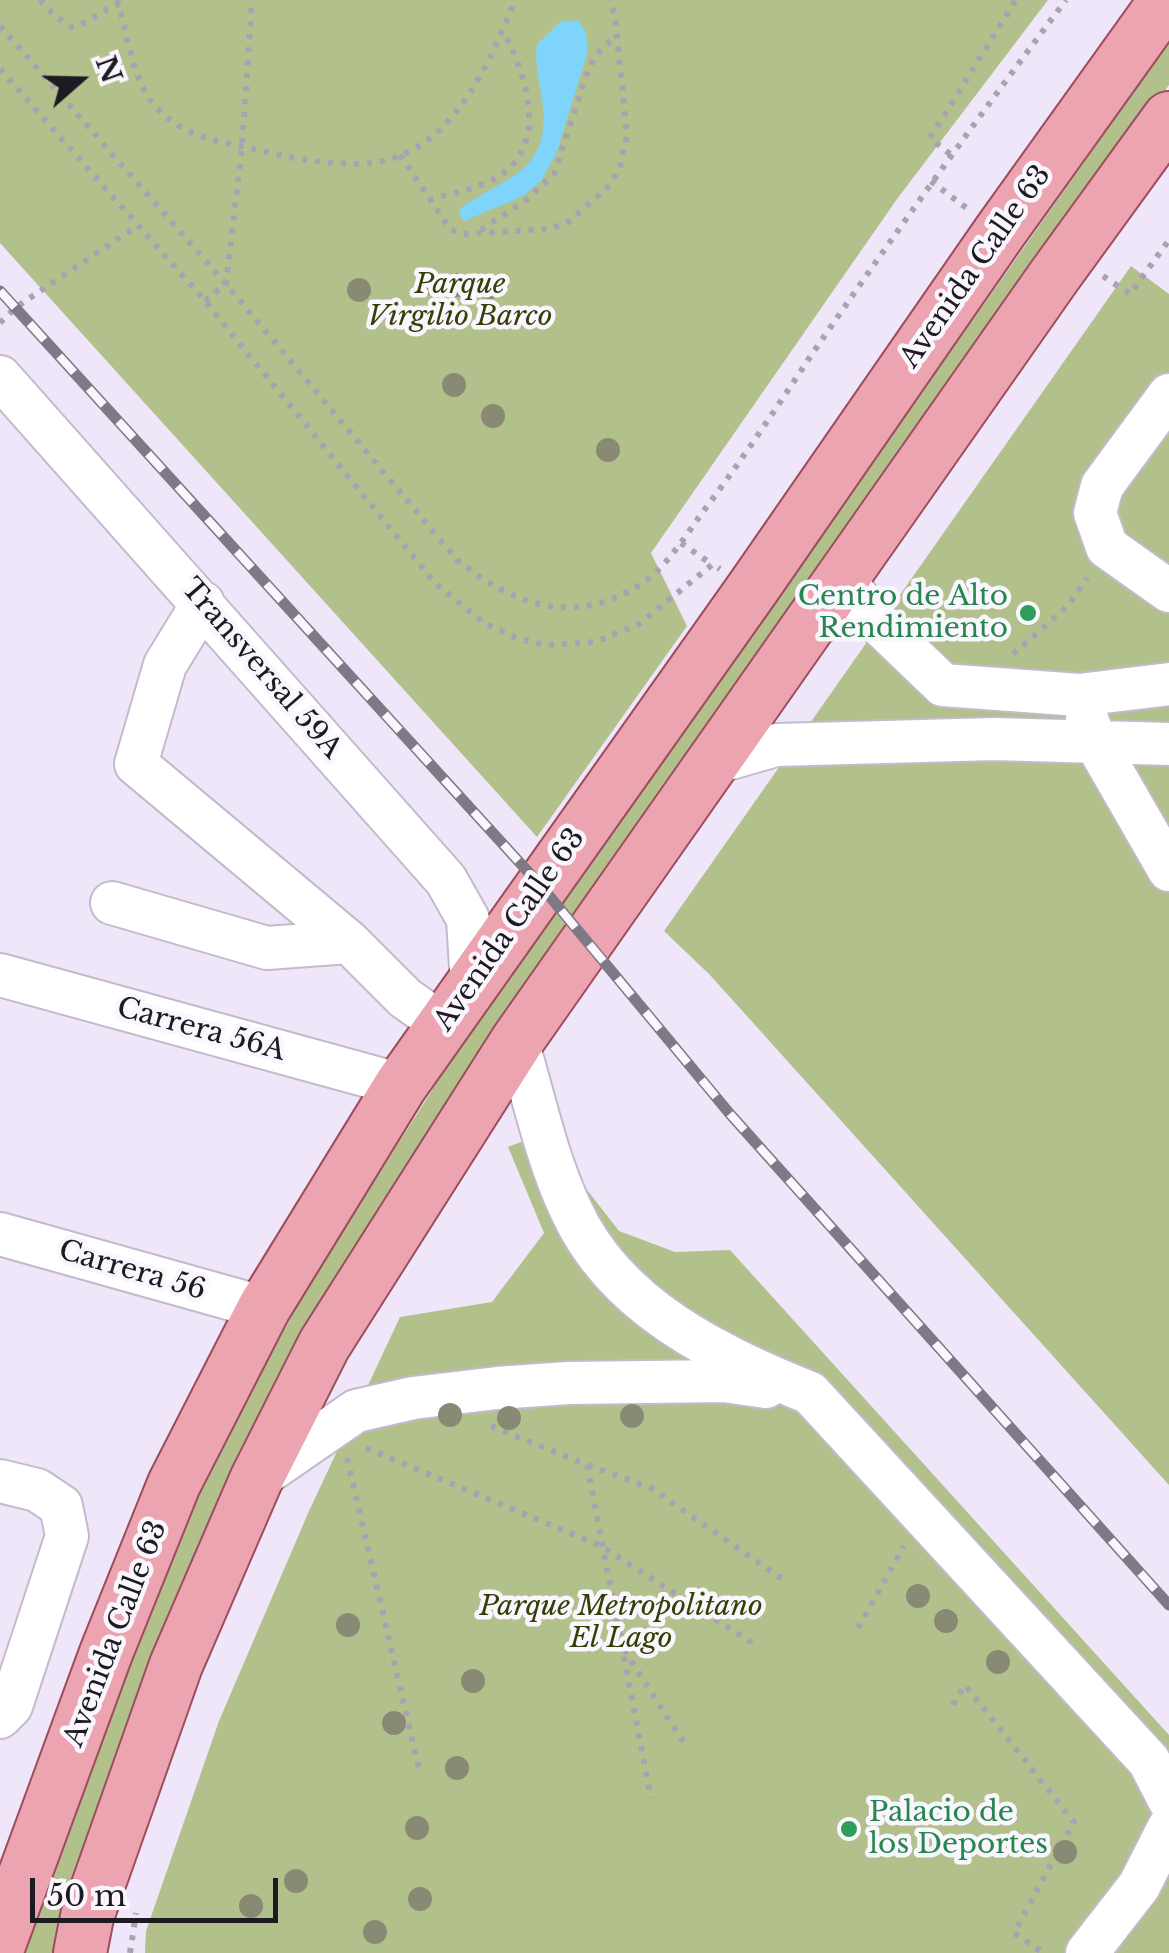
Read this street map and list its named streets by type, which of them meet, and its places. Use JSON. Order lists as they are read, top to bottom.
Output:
{
  "streets": {
    "main road": ["Avenida Calle 63"],
    "street": ["Transversal 59A", "Carrera 56A", "Carrera 56"]
  },
  "crossings": [
    ["Avenida Calle 63", "Transversal 59A"],
    ["Avenida Calle 63", "Carrera 56A"],
    ["Avenida Calle 63", "Carrera 56"]
  ],
  "parks": ["Parque Virgilio Barco", "Parque Metropolitano El Lago"],
  "places": ["Centro de Alto Rendimiento", "Palacio de los Deportes"],
  "scale_bar": "50 m",
  "north": "right"
}
